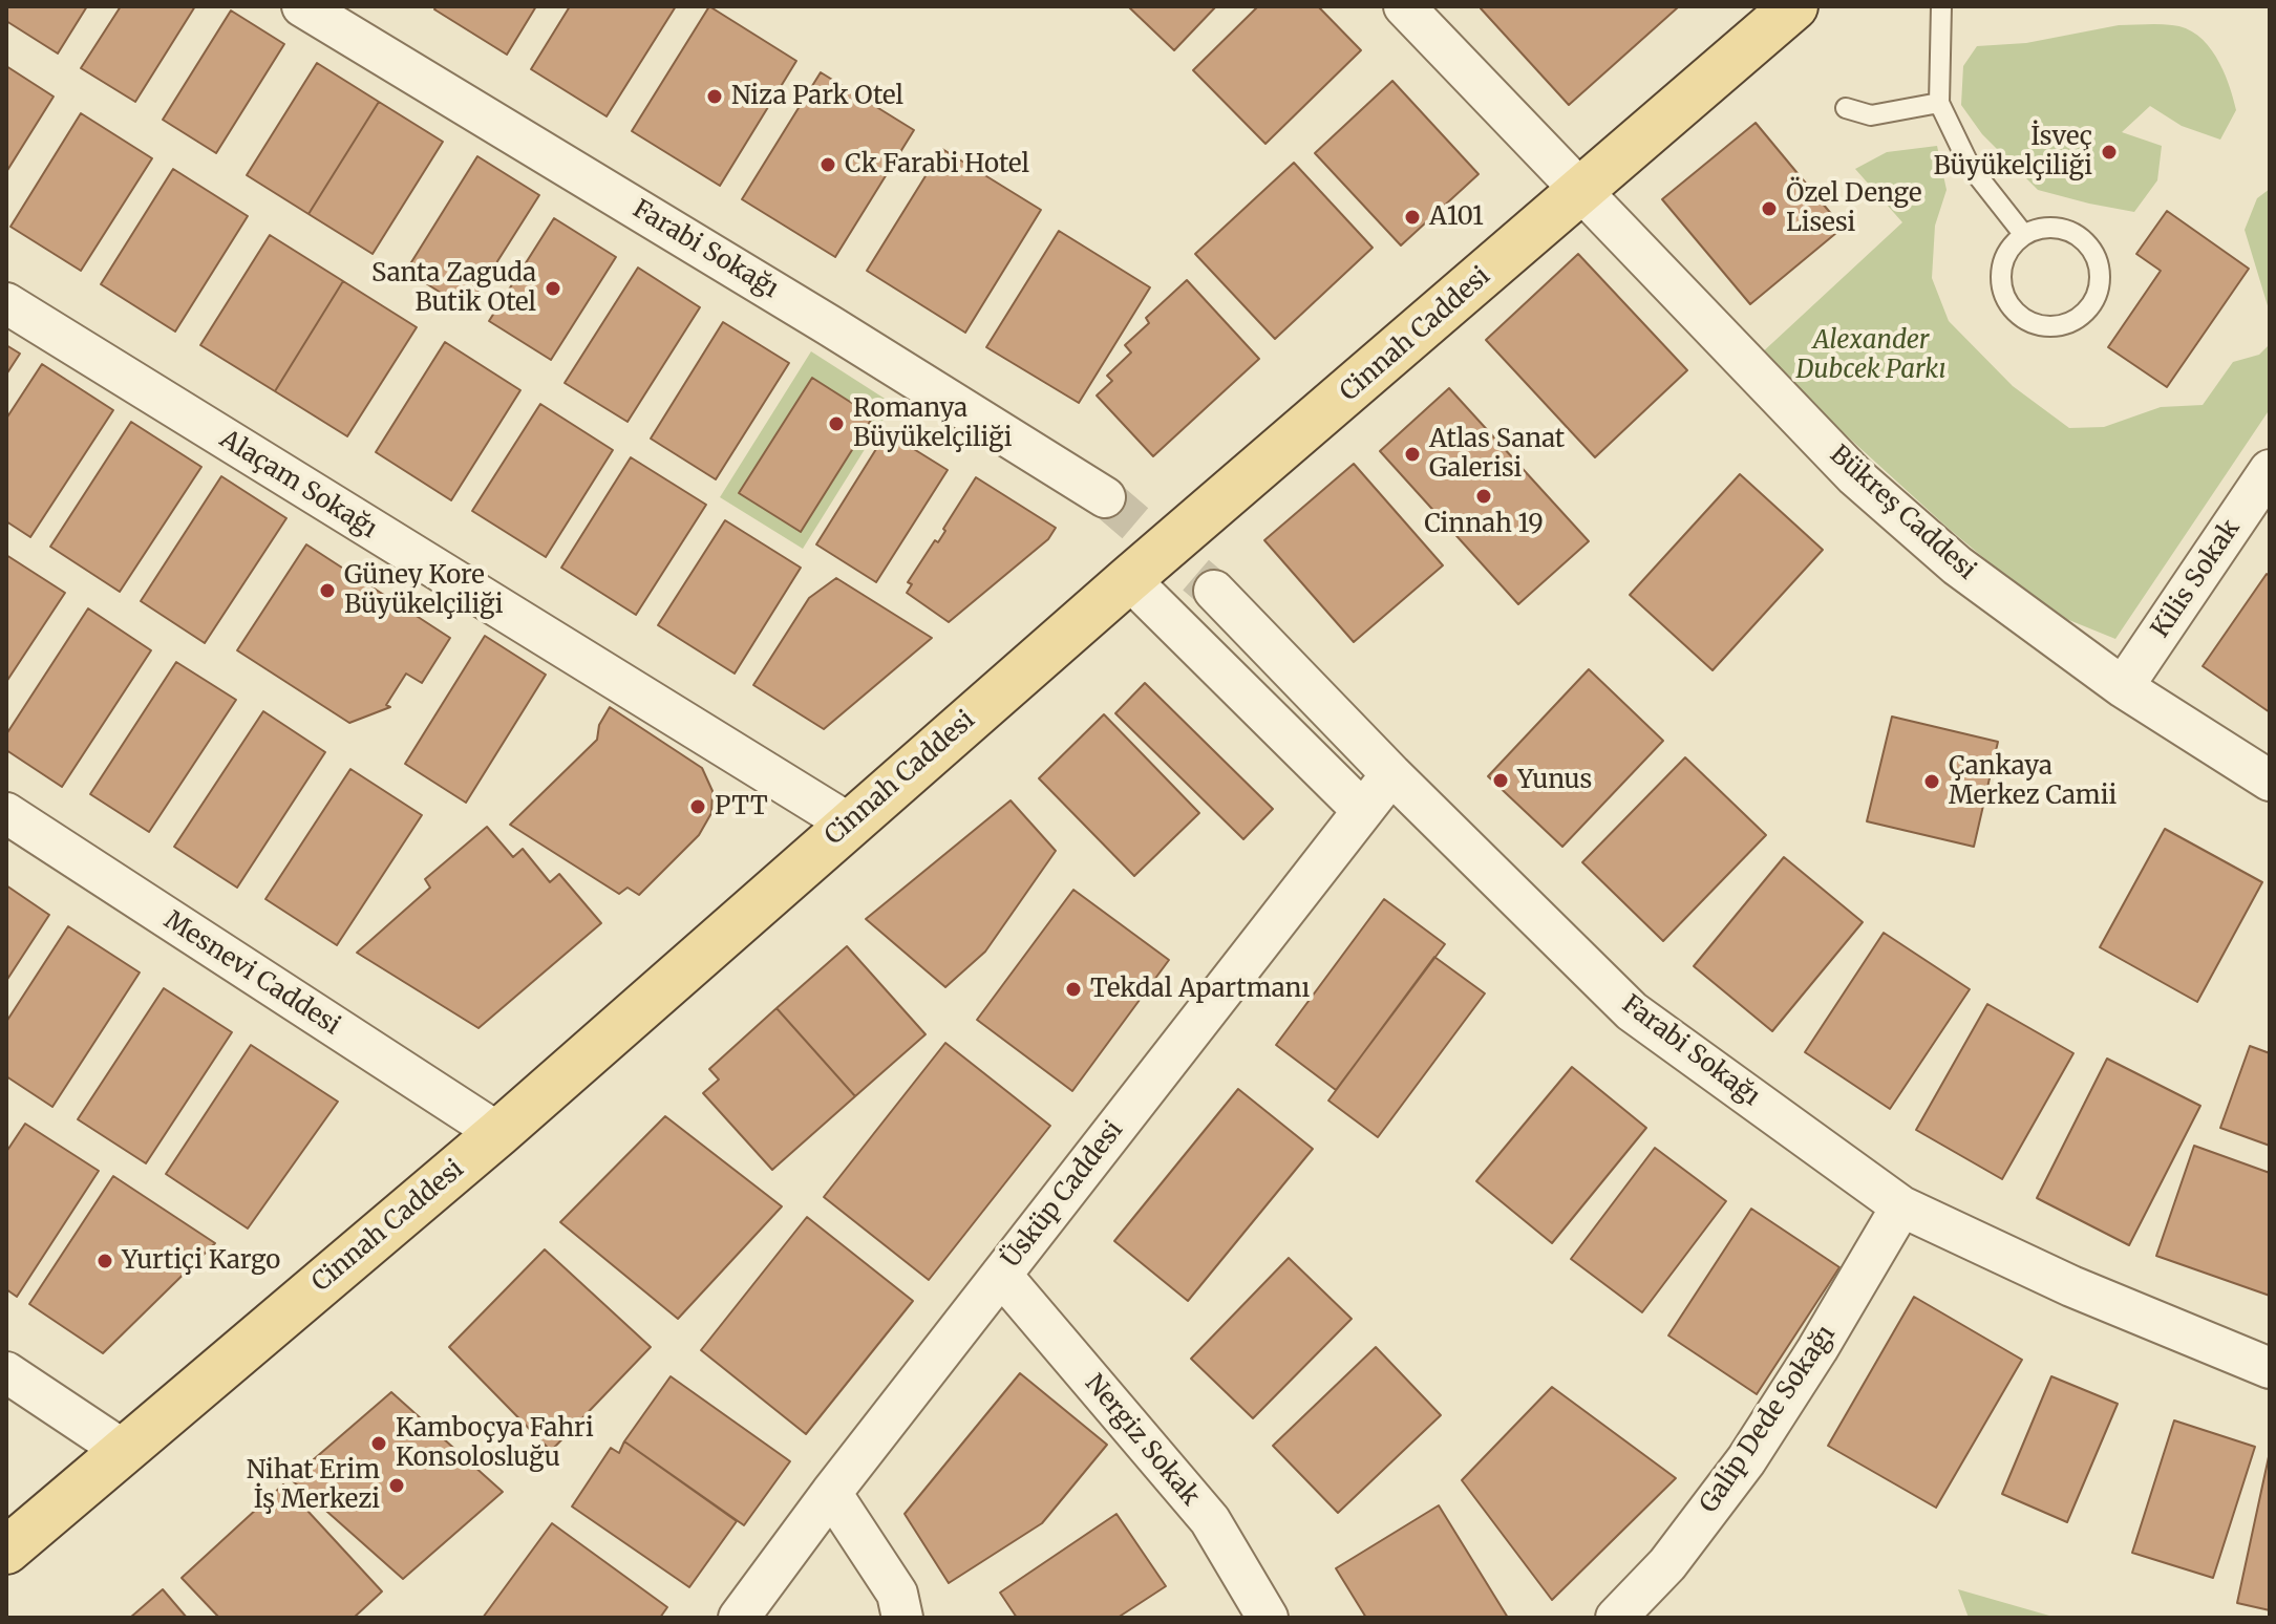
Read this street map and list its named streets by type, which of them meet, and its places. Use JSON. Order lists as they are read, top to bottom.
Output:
{
  "streets": {
    "main road": ["Cinnah Caddesi"],
    "street": [
      "Farabi Sokağı",
      "Alaçam Sokağı",
      "Bükreş Caddesi",
      "Kilis Sokak",
      "Mesnevi Caddesi",
      "Üsküp Caddesi",
      "Galip Dede Sokağı",
      "Nergiz Sokak"
    ]
  },
  "crossings": [
    ["Farabi Sokağı", "Üsküp Caddesi"],
    ["Farabi Sokağı", "Galip Dede Sokağı"],
    ["Cinnah Caddesi", "Alaçam Sokağı"],
    ["Cinnah Caddesi", "Bükreş Caddesi"],
    ["Cinnah Caddesi", "Mesnevi Caddesi"],
    ["Bükreş Caddesi", "Kilis Sokak"],
    ["Üsküp Caddesi", "Nergiz Sokak"]
  ],
  "parks": ["Alexander Dubcek Parkı"],
  "places": [
    "Niza Park Otel",
    "İsveç Büyükelçiliği",
    "Ck Farabi Hotel",
    "Özel Denge Lisesi",
    "A101",
    "Santa Zaguda Butik Otel",
    "Romanya Büyükelçiliği",
    "Atlas Sanat Galerisi",
    "Cinnah 19",
    "Güney Kore Büyükelçiliği",
    "Yunus",
    "Çankaya Merkez Camii",
    "PTT",
    "Tekdal Apartmanı",
    "Yurtiçi Kargo",
    "Kamboçya Fahri Konsolosluğu",
    "Nihat Erim İş Merkezi"
  ]
}
